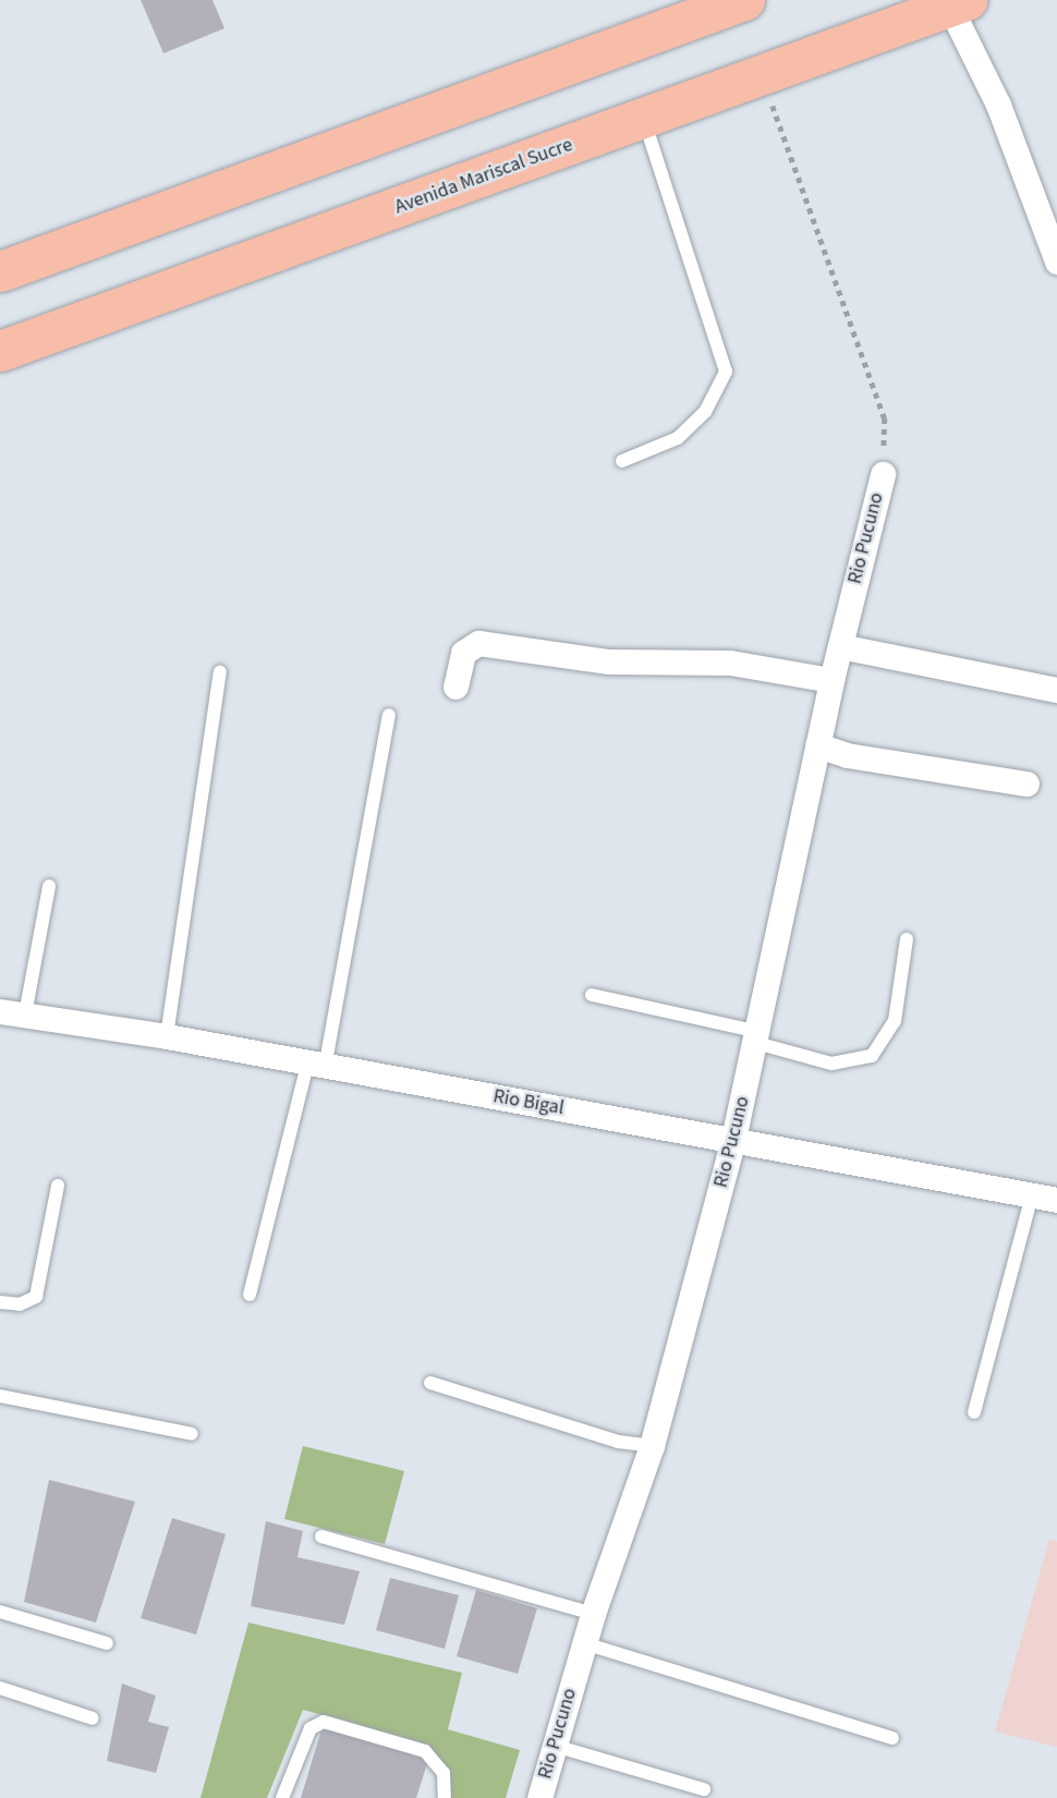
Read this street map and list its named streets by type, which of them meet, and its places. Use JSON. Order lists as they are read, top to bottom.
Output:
{
  "streets": {
    "main road": ["Avenida Mariscal Sucre"],
    "street": ["Rio Pucuno", "Rio Bigal"]
  },
  "crossings": [
    ["Rio Pucuno", "Rio Bigal"]
  ]
}
